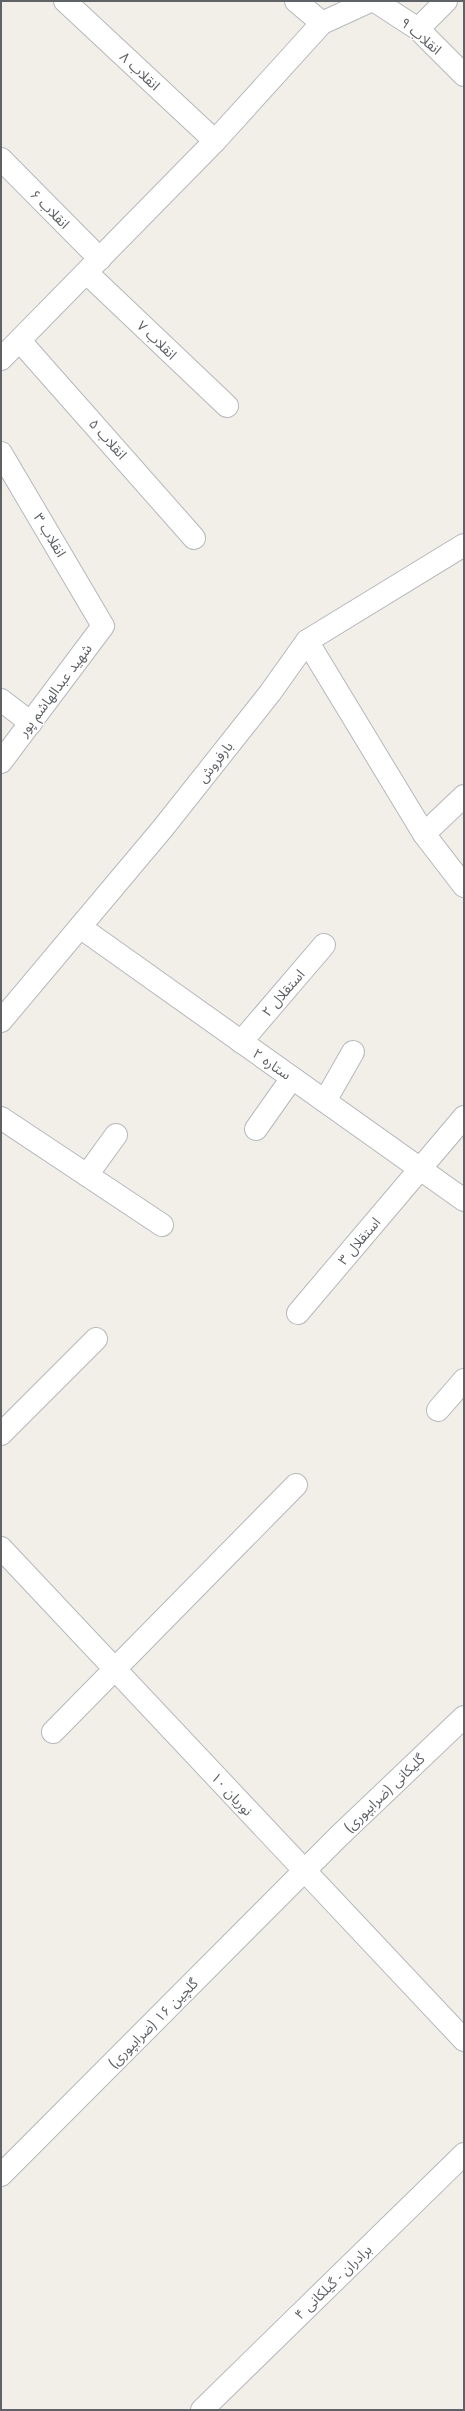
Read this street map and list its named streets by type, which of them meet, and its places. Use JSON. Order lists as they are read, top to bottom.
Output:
{
  "streets": {
    "street": [
      "انقلاب ۹",
      "انقلاب ۸",
      "انقلاب ۶",
      "انقلاب ۷",
      "انقلاب ۵",
      "انقلاب ۳",
      "شهید عبدالهاشم پور",
      "بارفروش",
      "استقلال ۲",
      "ستاره ۲",
      "استقلال ۳",
      "گلیکانی (ضرابپوری)",
      "نوریان ۱۰",
      "گلچین ۱۶ (ضرابپوری)",
      "برادران - گیلکانی ۴"
    ]
  },
  "crossings": [
    ["انقلاب ۶", "انقلاب ۷"],
    ["انقلاب ۳", "شهید عبدالهاشم پور"],
    ["بارفروش", "ستاره ۲"],
    ["استقلال ۲", "ستاره ۲"],
    ["ستاره ۲", "استقلال ۳"],
    ["گلیکانی (ضرابپوری)", "نوریان ۱۰"],
    ["گلیکانی (ضرابپوری)", "گلچین ۱۶ (ضرابپوری)"],
    ["نوریان ۱۰", "گلچین ۱۶ (ضرابپوری)"]
  ]
}
